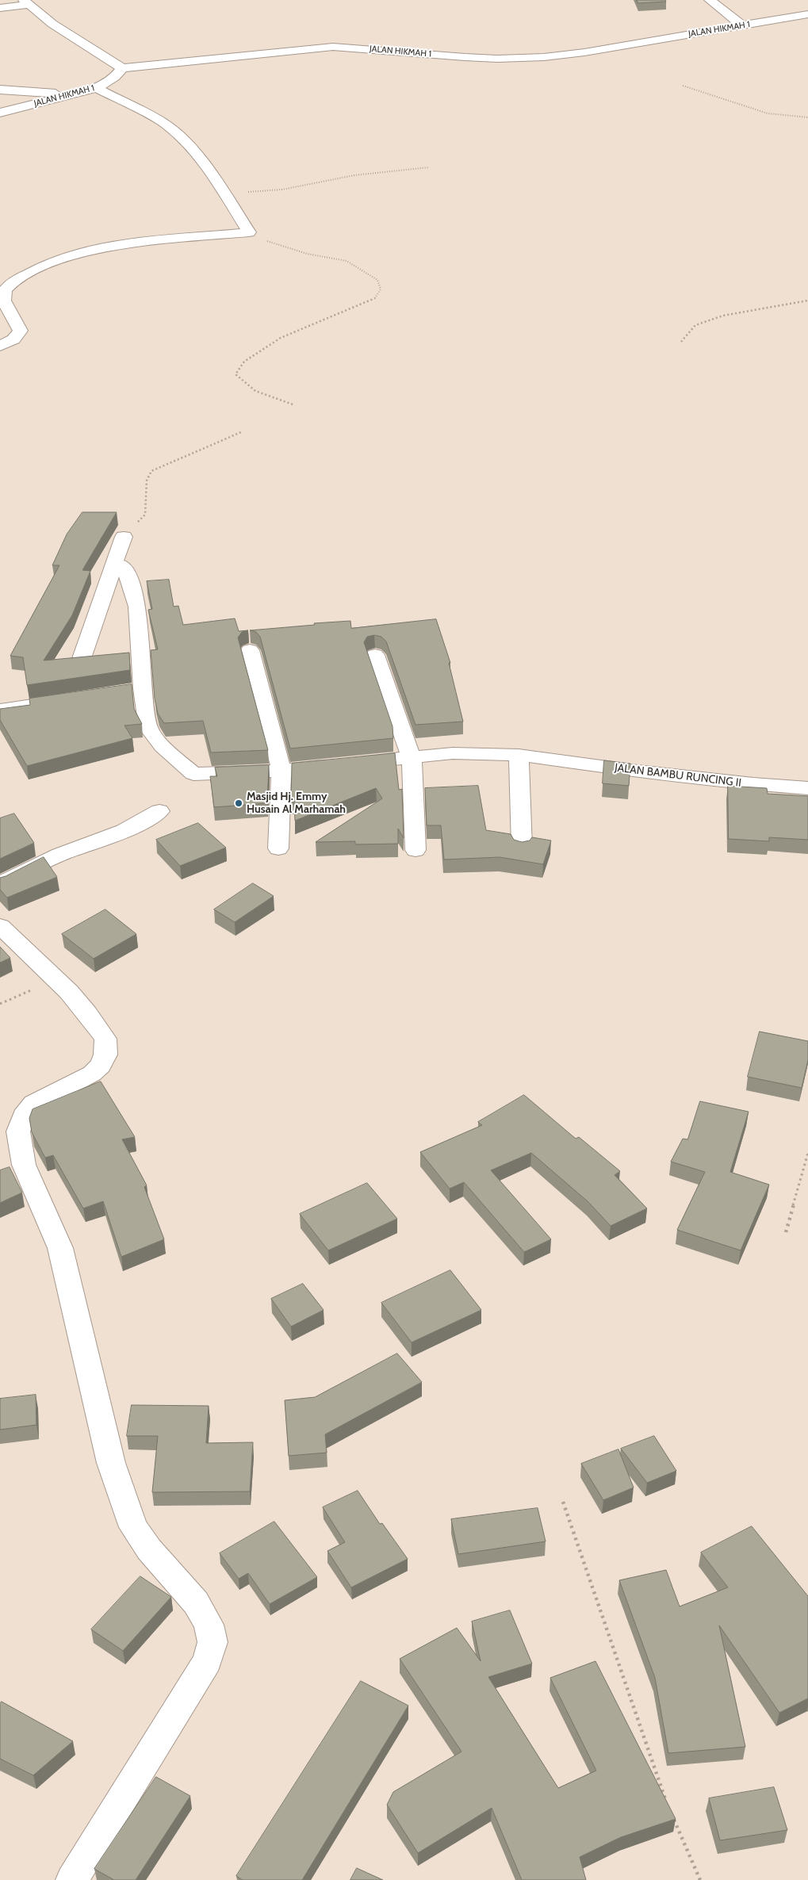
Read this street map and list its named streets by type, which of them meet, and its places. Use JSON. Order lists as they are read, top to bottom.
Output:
{
  "streets": {
    "street": ["JALAN HIKMAH 1", "JALAN BAMBU RUNCING II"]
  },
  "places": ["Masjid Hj. Emmy Husain Al Marhamah"]
}
